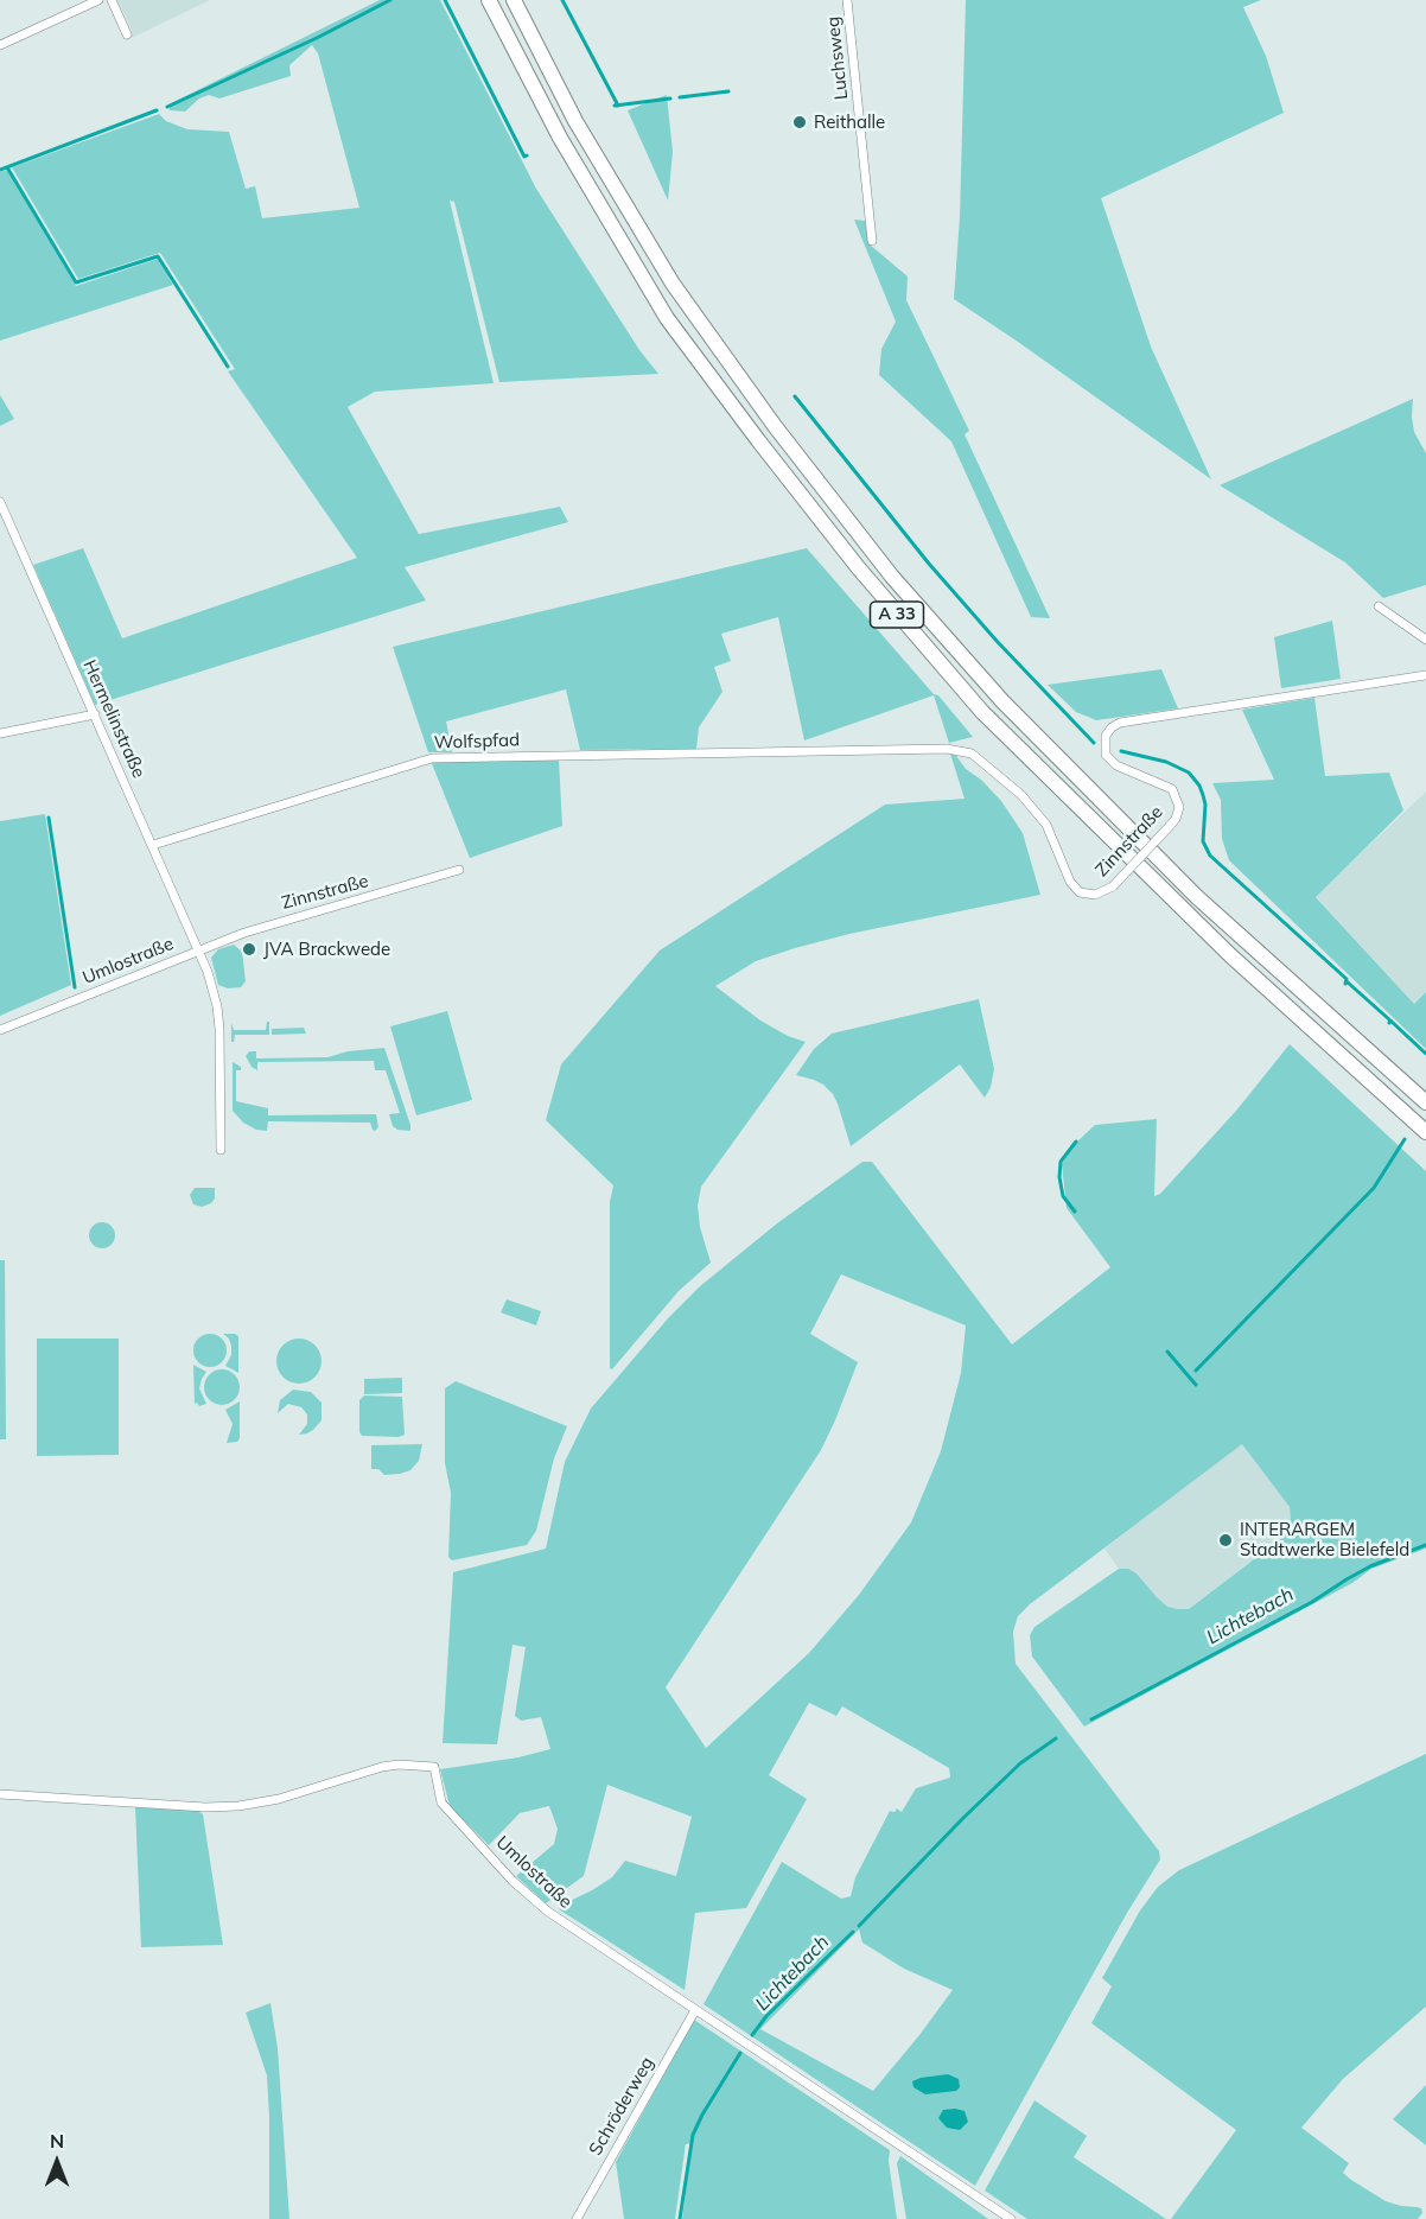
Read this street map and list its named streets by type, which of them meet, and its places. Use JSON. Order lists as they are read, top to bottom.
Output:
{
  "streets": {
    "highway": ["A 33"],
    "street": [
      "Luchsweg",
      "Hermelinstraße",
      "Wolfspfad",
      "Zinnstraße",
      "Umlostraße",
      "Schröderweg"
    ]
  },
  "crossings": [
    ["Hermelinstraße", "Wolfspfad"],
    ["Hermelinstraße", "Zinnstraße"],
    ["Hermelinstraße", "Umlostraße"],
    ["Wolfspfad", "Zinnstraße"],
    ["Zinnstraße", "Umlostraße"],
    ["Umlostraße", "Schröderweg"]
  ],
  "water": ["Lichtebach"],
  "places": ["Reithalle", "JVA Brackwede", "INTERARGEM Stadtwerke Bielefeld"],
  "north": "top"
}
